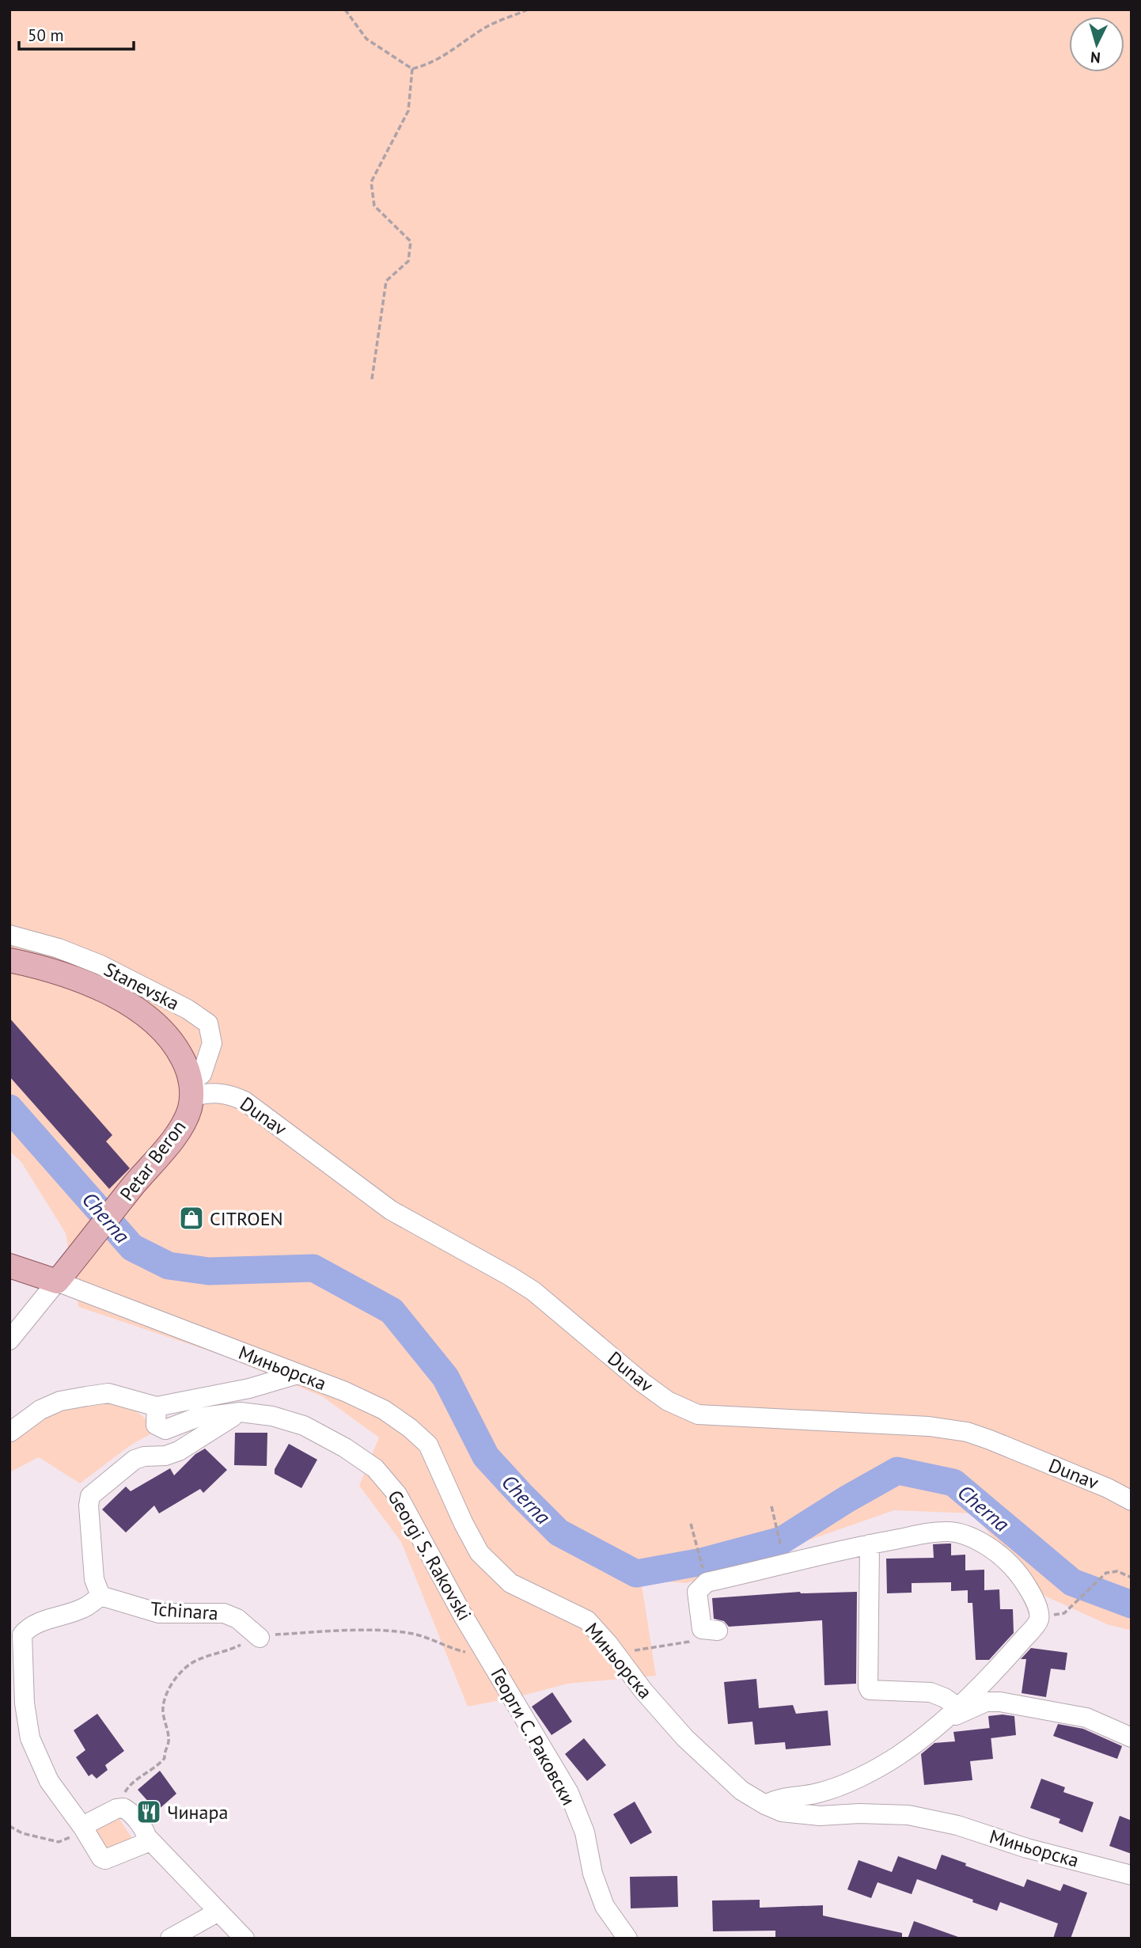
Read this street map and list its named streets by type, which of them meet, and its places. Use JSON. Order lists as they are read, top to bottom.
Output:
{
  "streets": {
    "main road": ["Petar Beron"],
    "street": [
      "Stanevska",
      "Dunav",
      "Миньорска",
      "Georgi S. Rakovski",
      "Tchinara",
      "Георги С. Раковски"
    ]
  },
  "crossings": [
    ["Stanevska", "Dunav"],
    ["Stanevska", "Petar Beron"],
    ["Dunav", "Petar Beron"],
    ["Petar Beron", "Миньорска"],
    ["Georgi S. Rakovski", "Георги С. Раковски"]
  ],
  "water": ["Cherna"],
  "places": {
    "shop": ["CITROEN"],
    "restaurant": ["Чинара"]
  },
  "scale_bar": "50 m",
  "north": "bottom"
}
